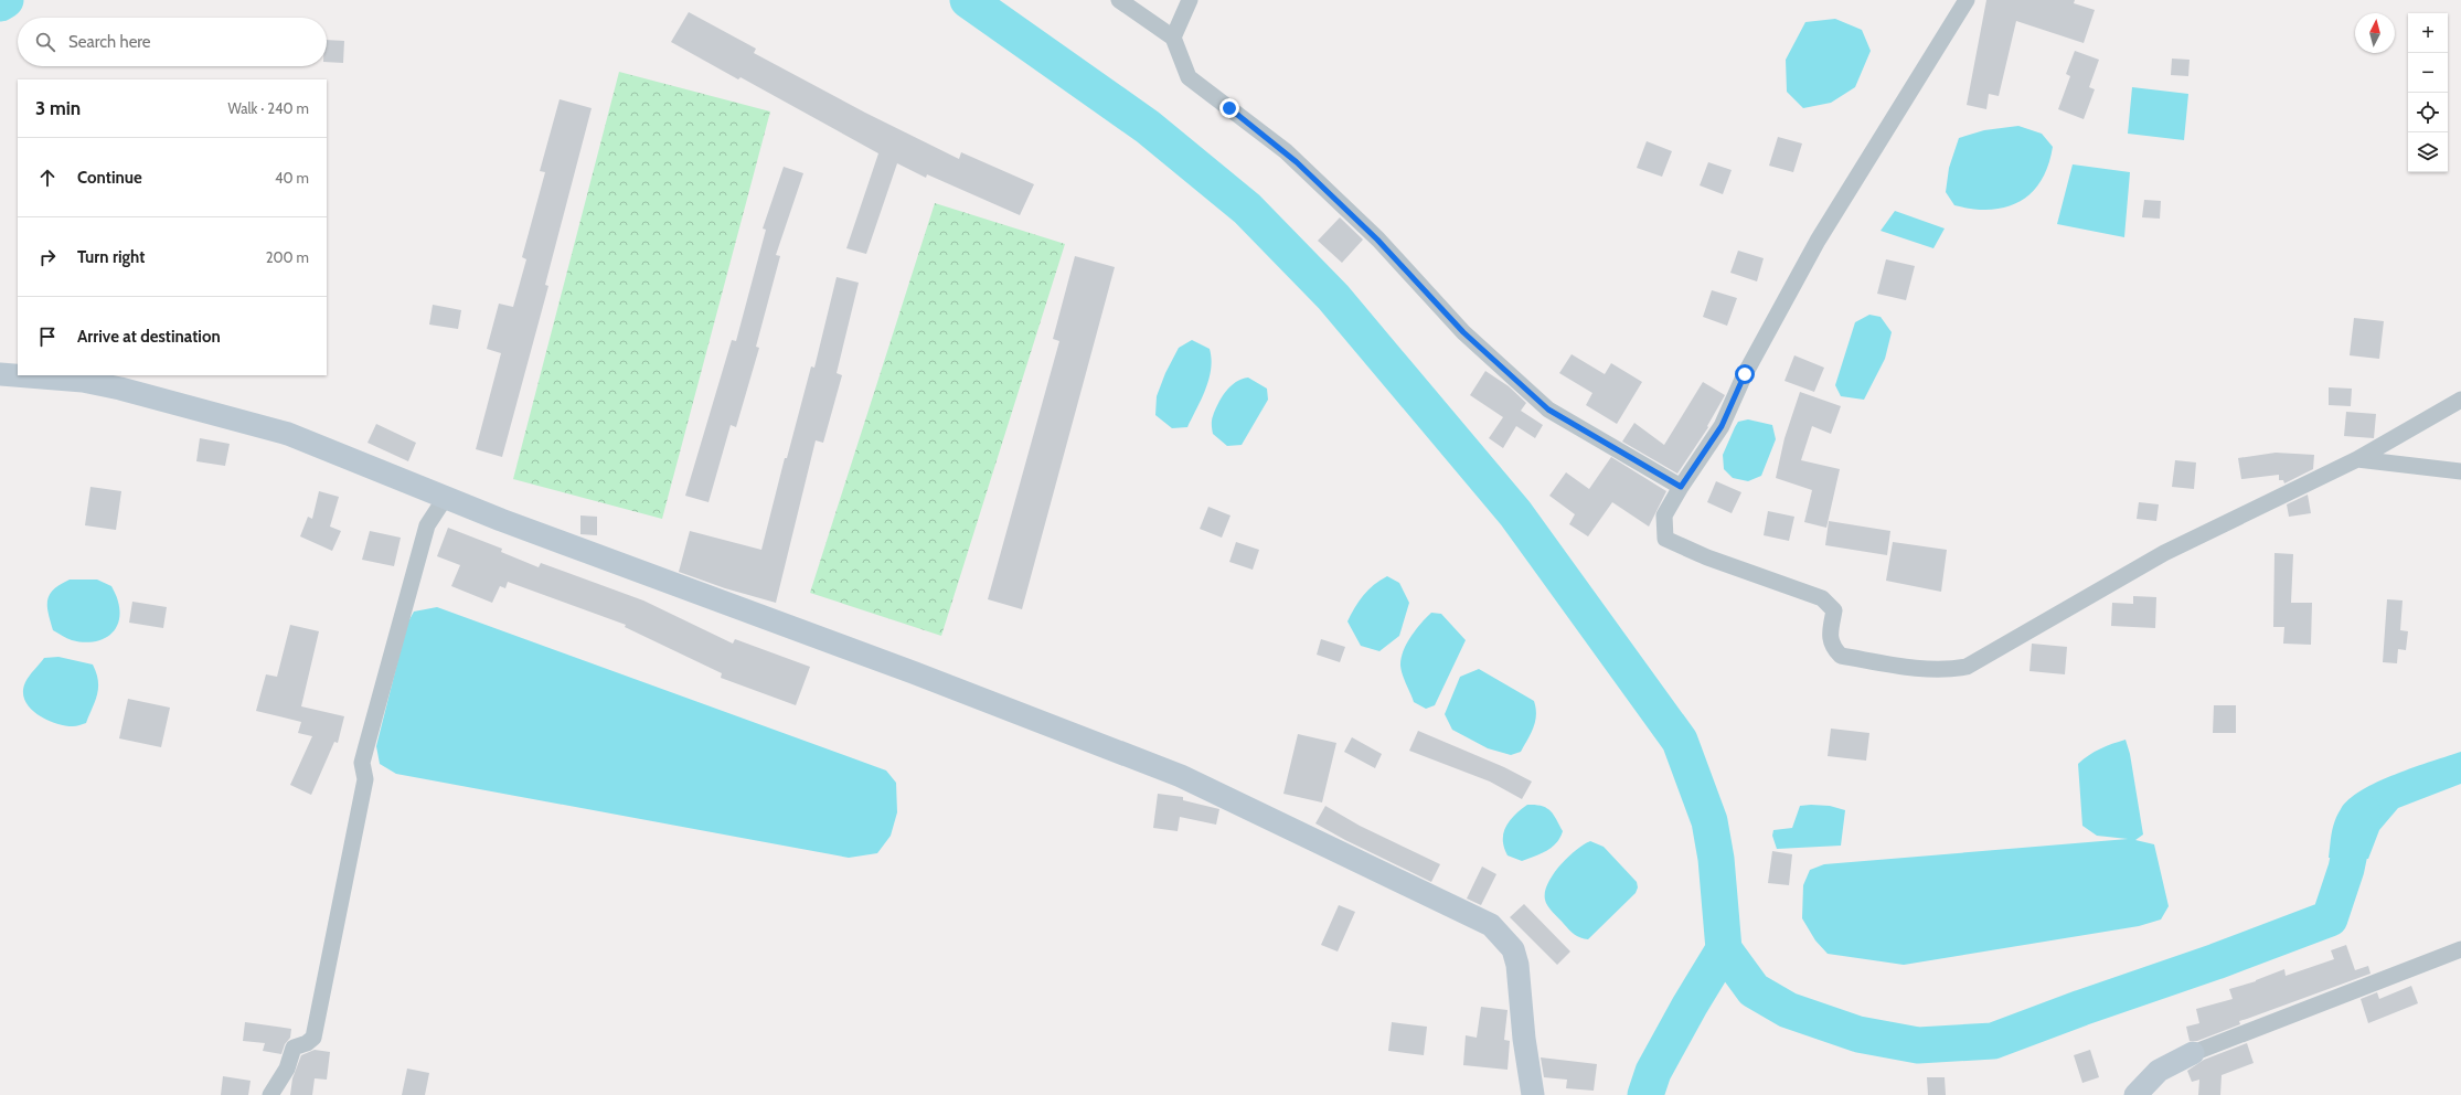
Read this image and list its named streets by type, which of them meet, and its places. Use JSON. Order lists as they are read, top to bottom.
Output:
{
  "north": "top",
  "page": {
    "map_buttons": ["+", "−"],
    "search": "Search here",
    "heading": ["3 min", "Walk · 240 m"],
    "list": [
      ["Continue", "40 m"],
      ["Turn right", "200 m"],
      "Arrive at destination"
    ]
  }
}
